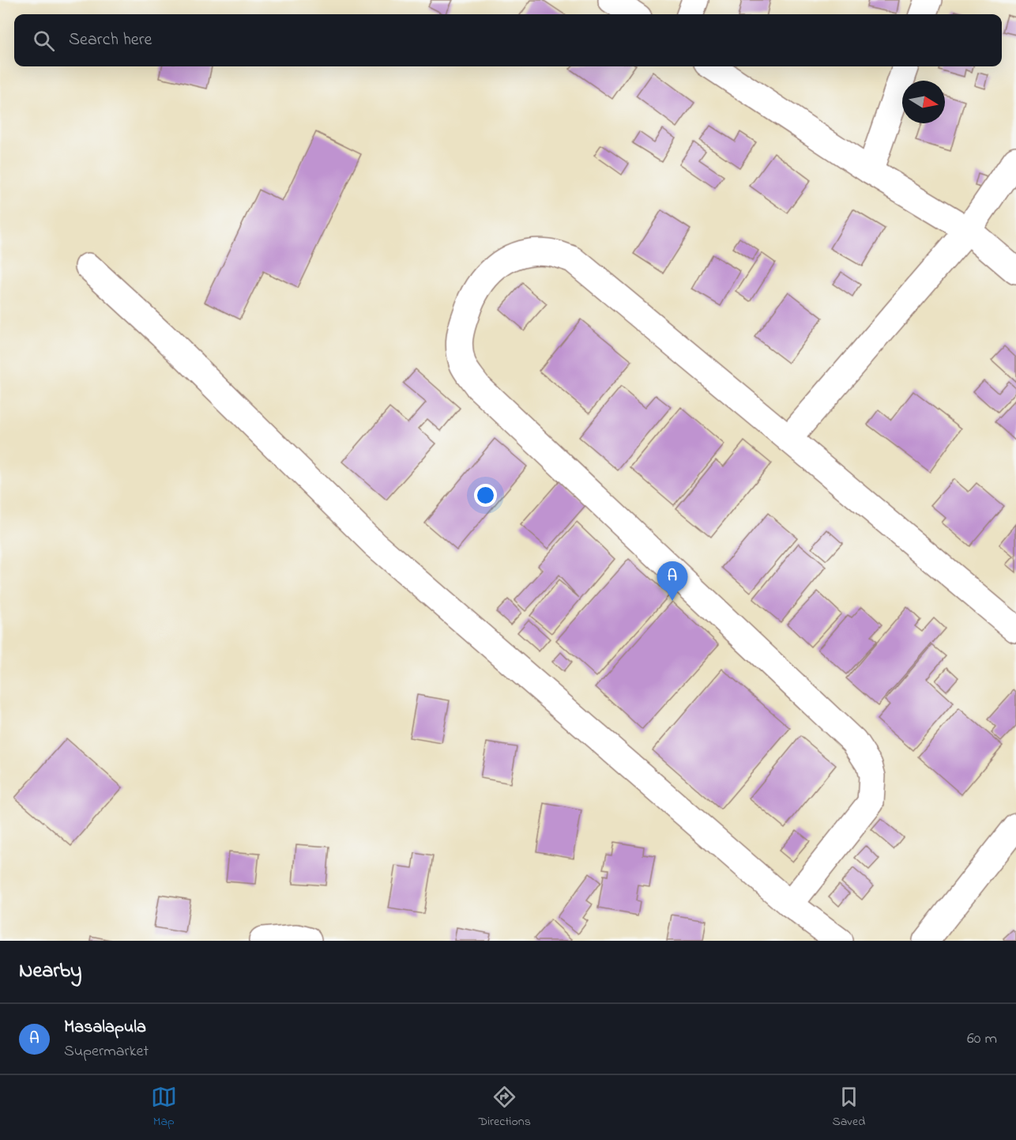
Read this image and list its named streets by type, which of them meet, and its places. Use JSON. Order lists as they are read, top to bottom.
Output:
{
  "north": "right",
  "page": {
    "search": "Search here",
    "pins": "A",
    "heading": "Nearby",
    "list": [
      {
        "mark": "A",
        "name": "Masalapula",
        "note": "Supermarket",
        "value": "60 m"
      }
    ],
    "nav": ["Map", "Directions", "Saved"]
  }
}
